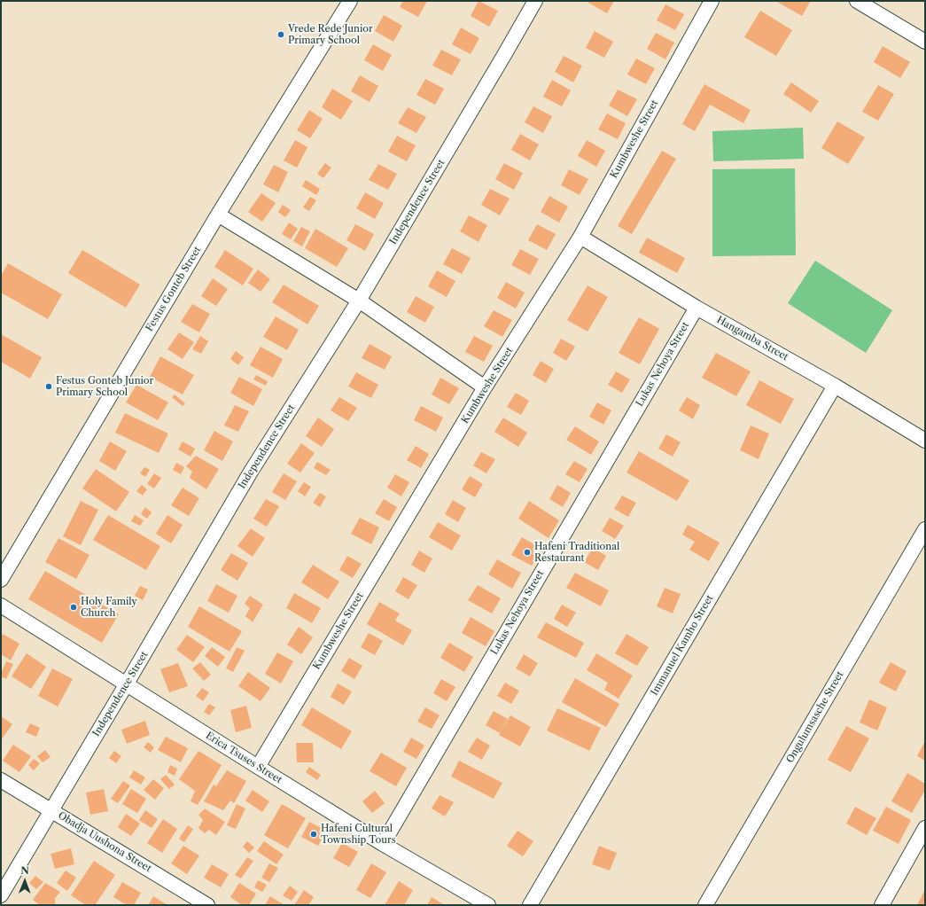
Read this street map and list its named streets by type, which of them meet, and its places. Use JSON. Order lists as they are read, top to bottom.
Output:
{
  "streets": {
    "street": [
      "Kumbweshe Street",
      "Independence Street",
      "Festus Gonteb Street",
      "Hangamba Street",
      "Lukas Nehoya Street",
      "Immanuel Kamho Street",
      "Ongulumsasche Street",
      "Erica Tsuses Street",
      "Obadja Uushona Street"
    ]
  },
  "crossings": [
    ["Kumbweshe Street", "Hangamba Street"],
    ["Kumbweshe Street", "Erica Tsuses Street"],
    ["Independence Street", "Erica Tsuses Street"],
    ["Independence Street", "Obadja Uushona Street"],
    ["Hangamba Street", "Lukas Nehoya Street"],
    ["Hangamba Street", "Immanuel Kamho Street"],
    ["Lukas Nehoya Street", "Erica Tsuses Street"]
  ],
  "places": [
    "Vrede Rede Junior Primary School",
    "Festus Gonteb Junior Primary School",
    "Hafeni Traditional Restaurant",
    "Holy Family Church",
    "Hafeni Cultural Township Tours"
  ],
  "north": "top"
}
